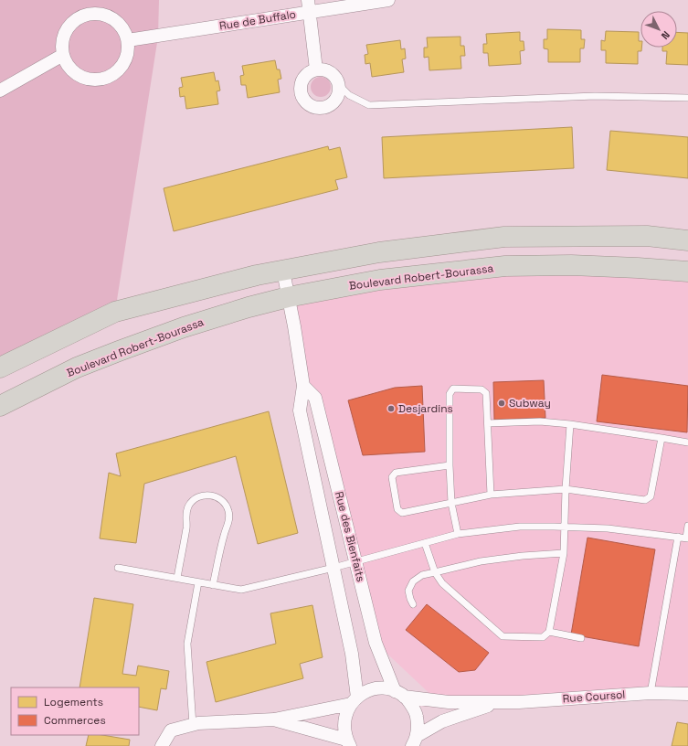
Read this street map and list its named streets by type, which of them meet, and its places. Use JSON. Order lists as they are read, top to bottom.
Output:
{
  "streets": {
    "highway": ["Boulevard Robert-Bourassa"],
    "street": ["Rue de Buffalo", "Rue des Bienfaits", "Rue Coursol"]
  },
  "crossings": [
    ["Boulevard Robert-Bourassa", "Rue des Bienfaits"],
    ["Rue des Bienfaits", "Rue Coursol"]
  ],
  "places": ["Subway", "Desjardins"],
  "legend": ["Logements", "Commerces"],
  "north": "bottom right"
}
